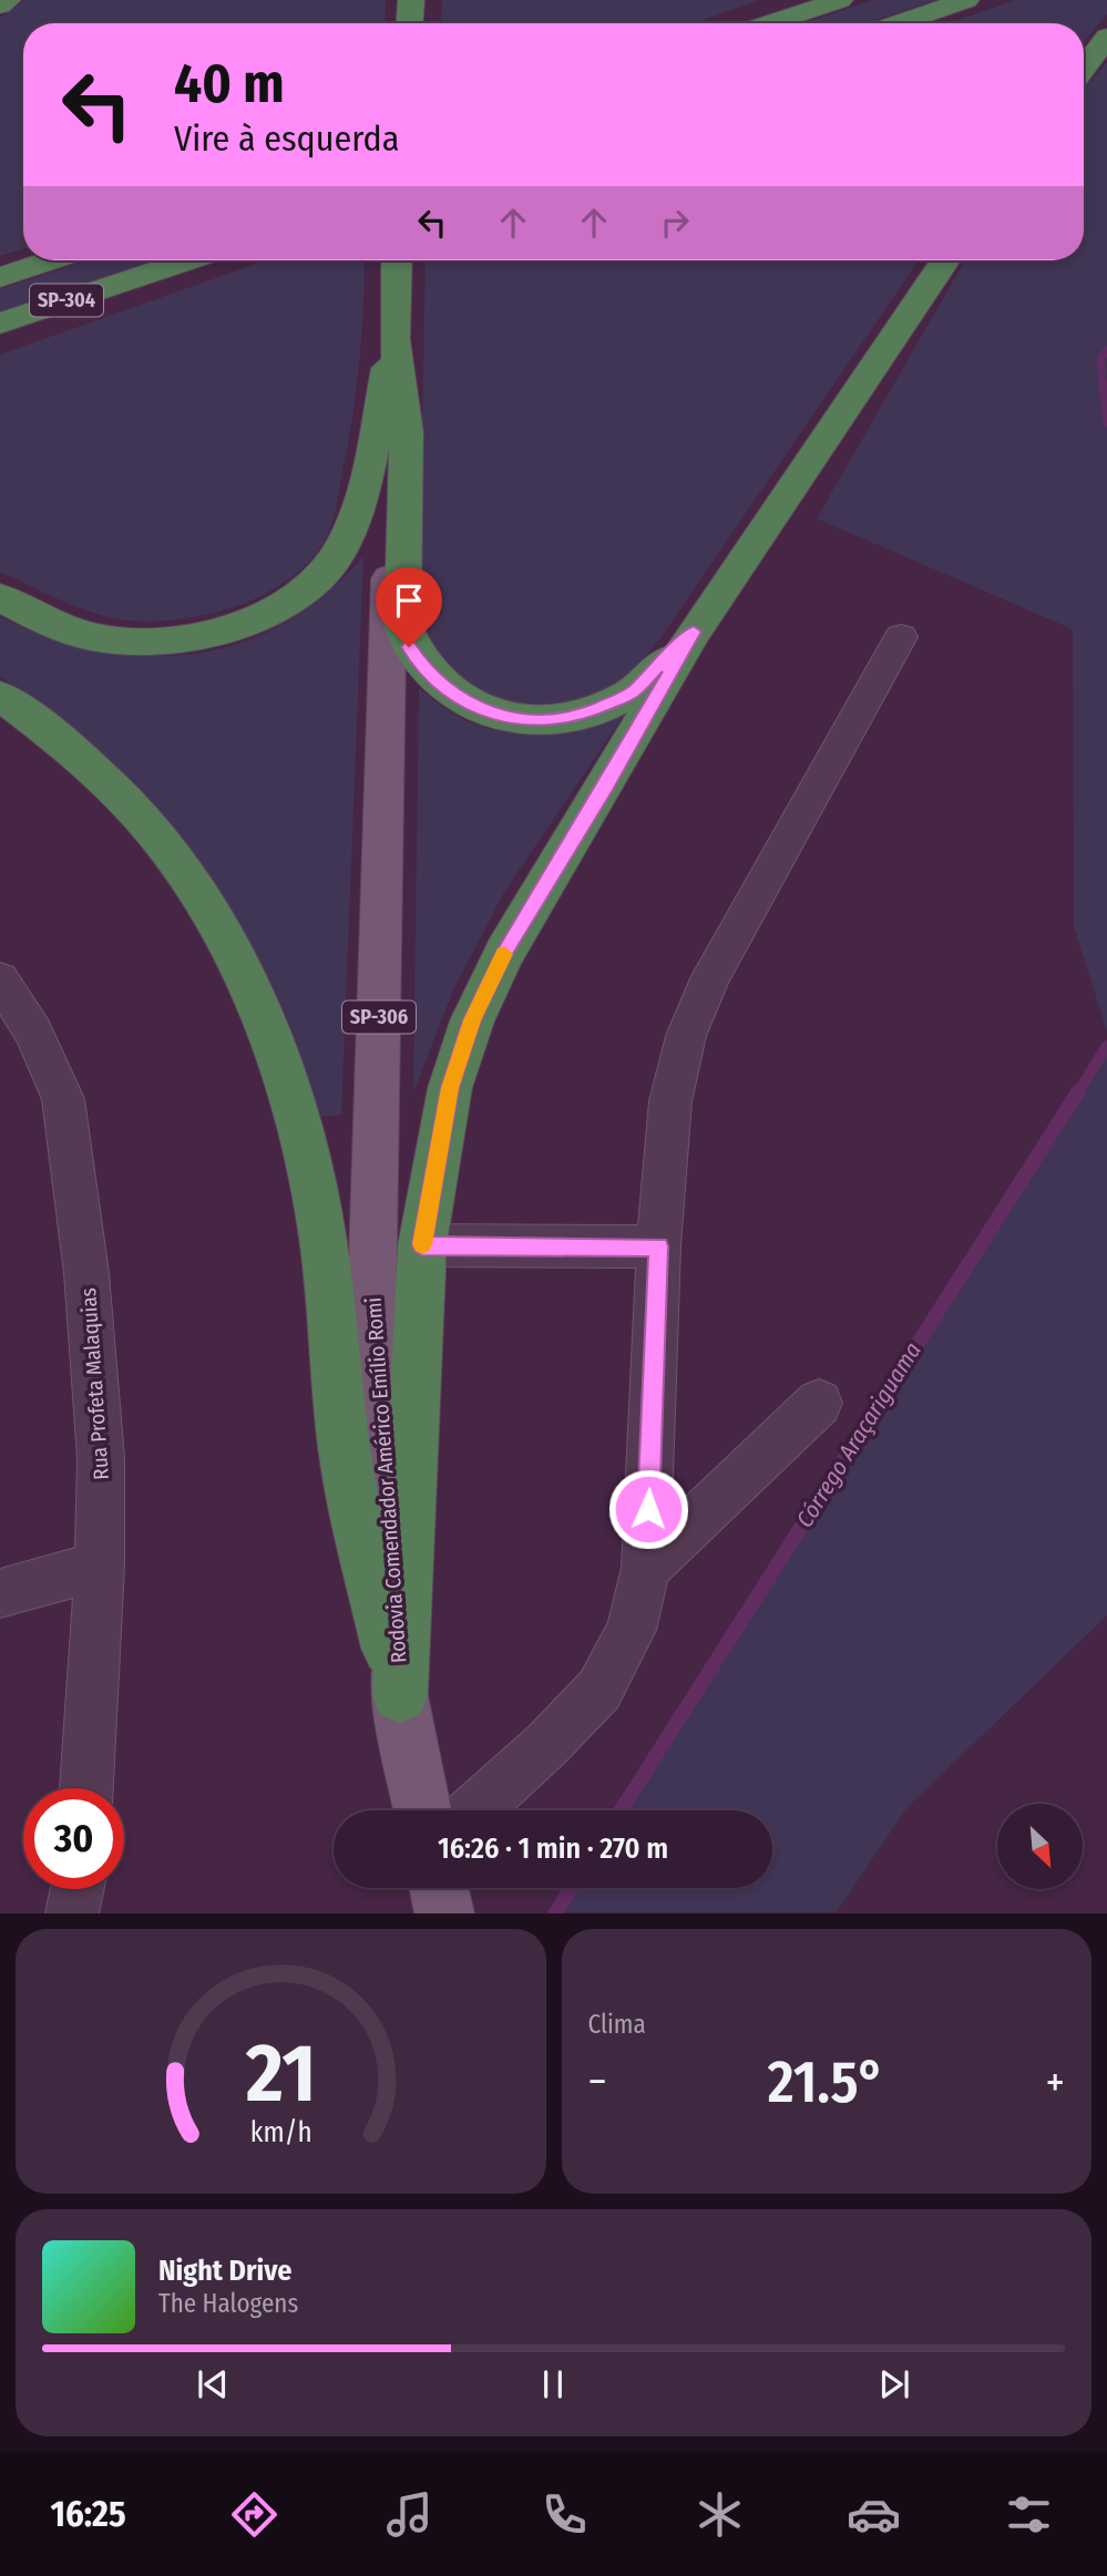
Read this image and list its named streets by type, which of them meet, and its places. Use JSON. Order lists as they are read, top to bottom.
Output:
{
  "streets": {
    "highway": ["SP-304", "SP-306", "Rodovia Comendador Américo Emílio Romi"],
    "street": ["Rua Profeta Malaquias"]
  },
  "water": ["Córrego Araçariguama"],
  "north": "bottom right",
  "page": {
    "turn": ["40 m", "Vire à esquerda"],
    "limit": "30",
    "trip": "16:26 · 1 min · 270 m",
    "tile": "Clima",
    "heat": ["−", "21.5°", "+"],
    "song": ["Night Drive", "The Halogens"],
    "tabs": "16:25",
    "gauge": ["21", "km/h"]
  }
}
